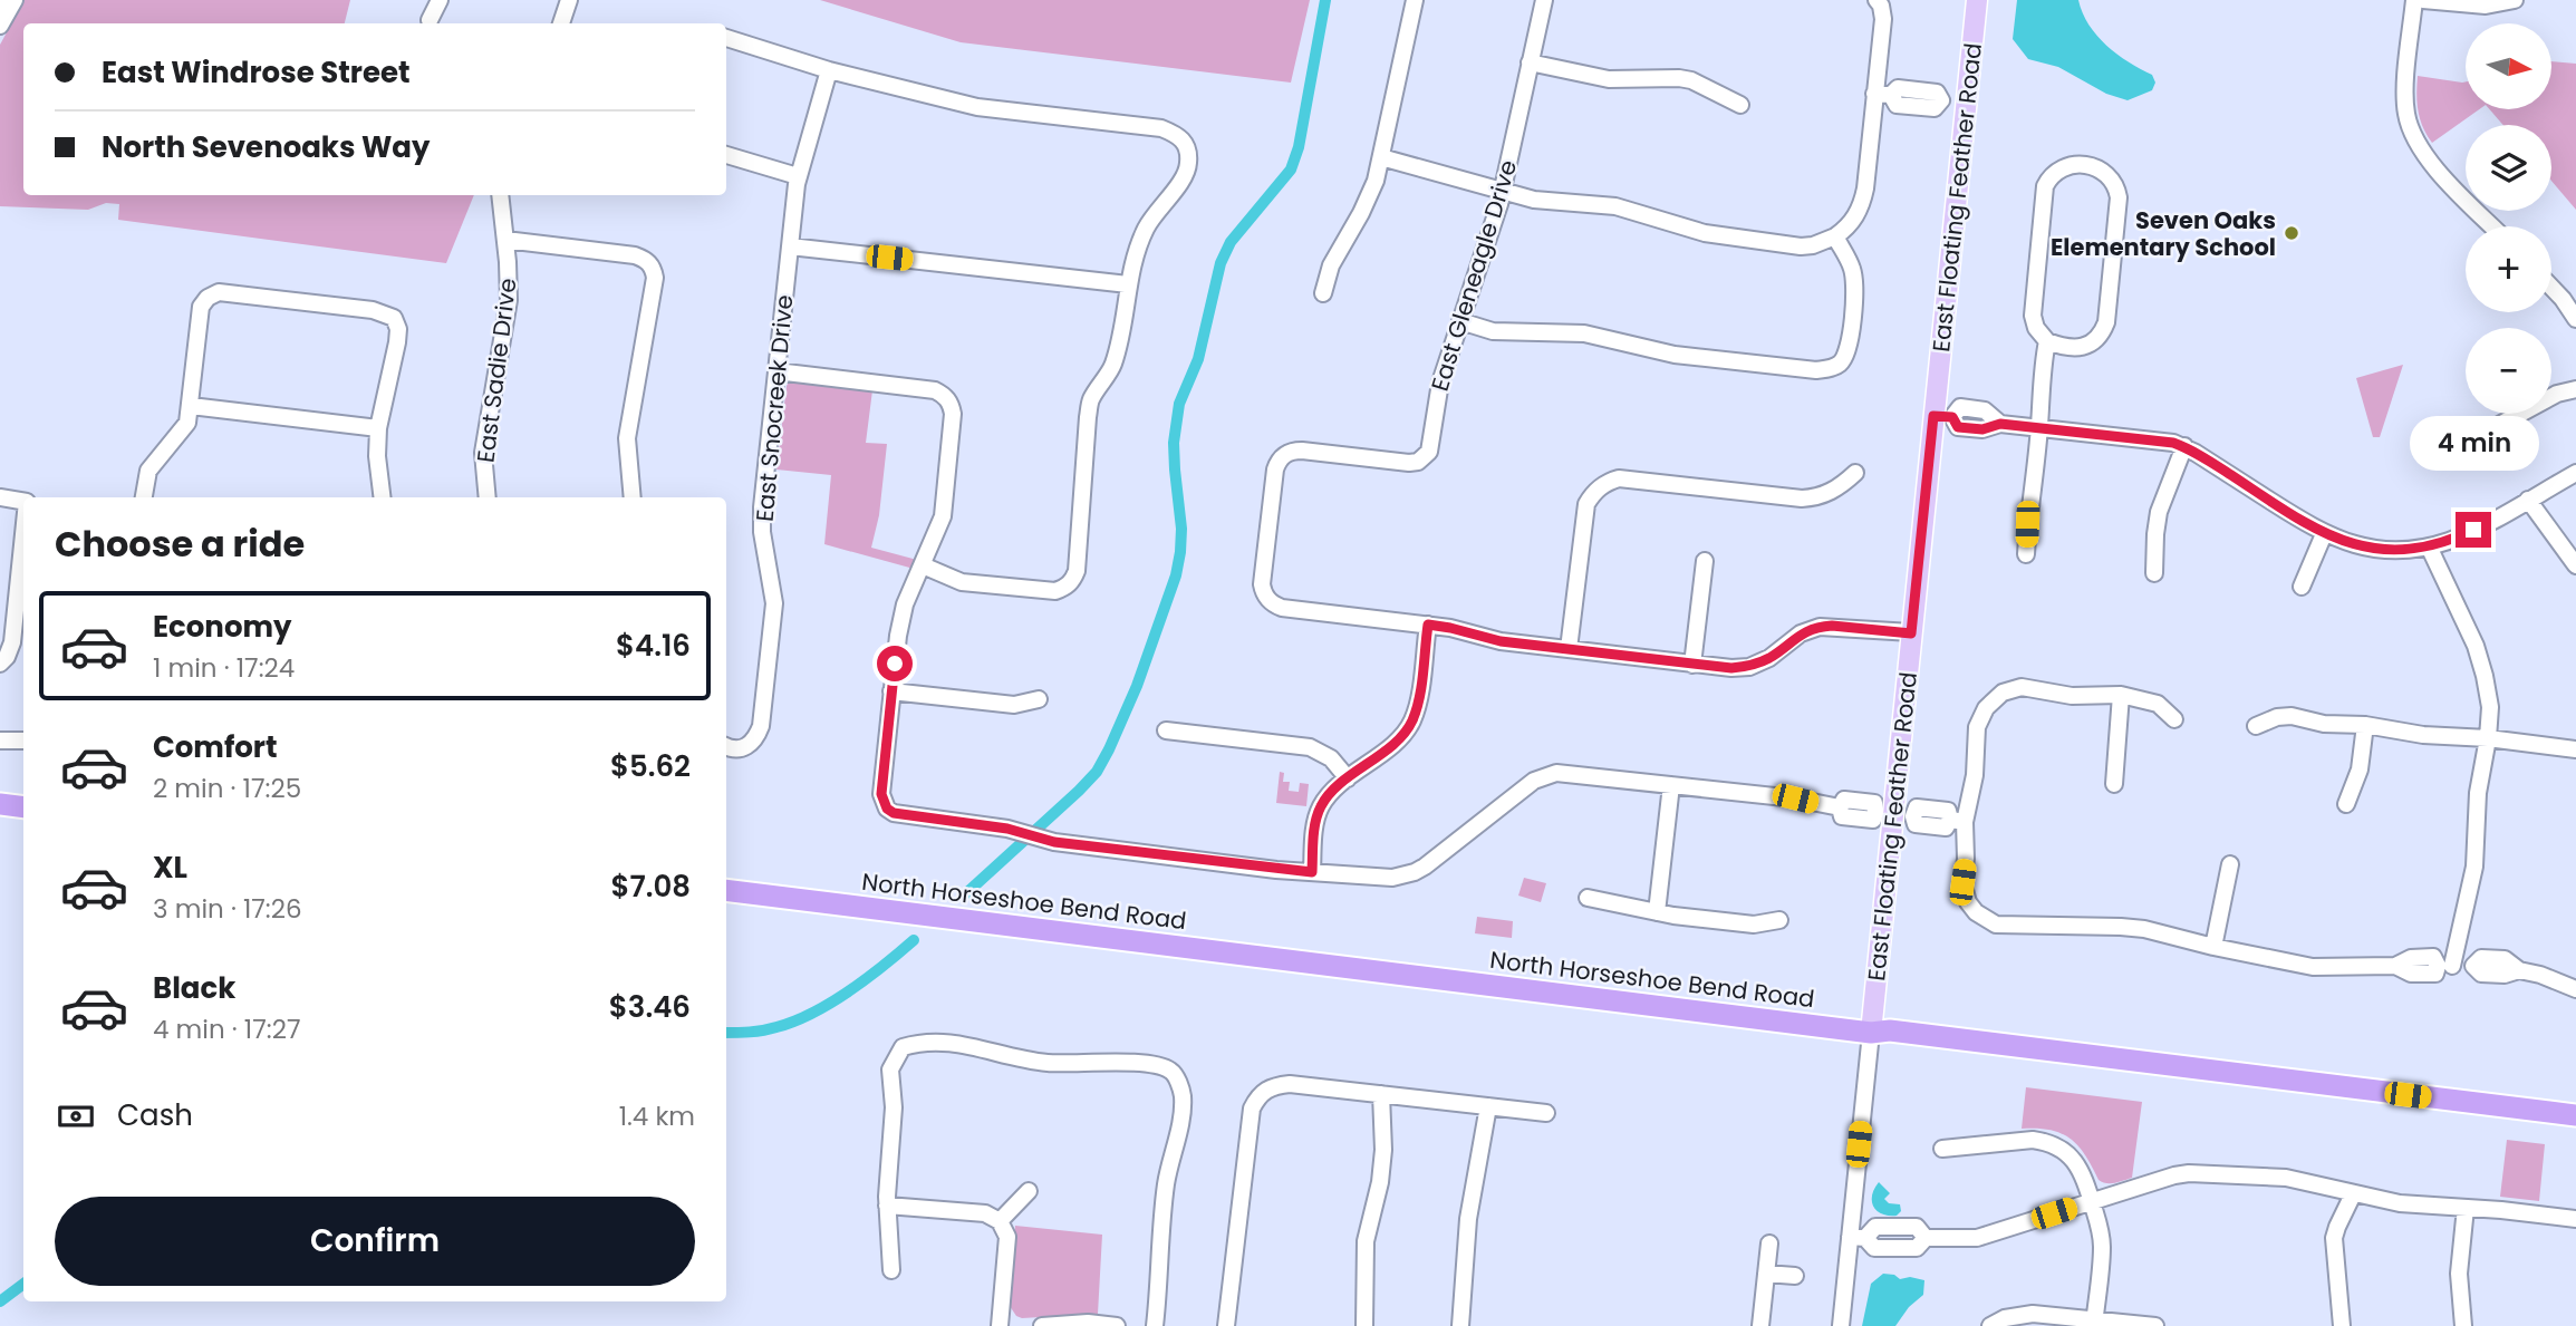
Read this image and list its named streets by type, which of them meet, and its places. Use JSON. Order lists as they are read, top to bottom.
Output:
{
  "streets": {
    "highway": ["North Horseshoe Bend Road"],
    "main road": ["East Floating Feather Road"],
    "street": ["East Gleneagle Drive", "East Sadie Drive", "East Snocreek Drive"]
  },
  "crossings": [
    ["East Floating Feather Road", "North Horseshoe Bend Road"]
  ],
  "places": ["Seven Oaks Elementary School"],
  "north": "right",
  "page": {
    "map_buttons": ["+", "−"],
    "banner": ["East Windrose Street", "North Sevenoaks Way"],
    "bubble": "4 min",
    "heading": "Choose a ride",
    "list": [
      {
        "name": "Economy",
        "note": "1 min · 17:24",
        "value": "$4.16"
      },
      {
        "name": "Comfort",
        "note": "2 min · 17:25",
        "value": "$5.62"
      },
      {
        "name": "XL",
        "note": "3 min · 17:26",
        "value": "$7.08"
      },
      {
        "name": "Black",
        "note": "4 min · 17:27",
        "value": "$3.46"
      }
    ],
    "pay": ["Cash", "1.4 km"],
    "buttons": "Confirm"
  }
}
